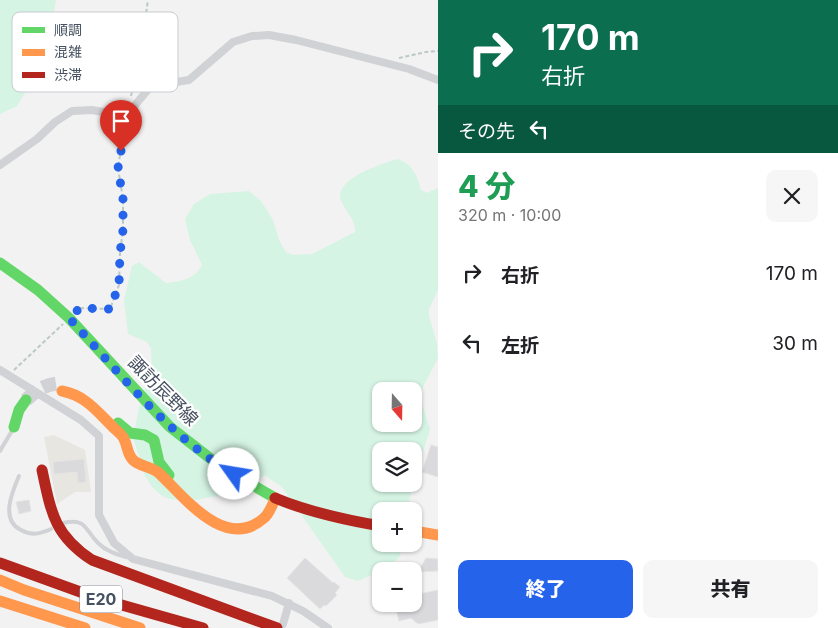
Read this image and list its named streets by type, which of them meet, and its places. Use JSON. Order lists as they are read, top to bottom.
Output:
{
  "streets": {
    "main road": ["諏訪辰野線", "E20"]
  },
  "legend": ["順調", "混雑", "渋滞"],
  "north": "bottom",
  "page": {
    "turn": ["170 m", "右折"],
    "then": "その先",
    "heading": ["4 分", "320 m · 10:00"],
    "list": [
      {
        "name": "右折",
        "value": "170 m"
      },
      {
        "name": "左折",
        "value": "30 m"
      }
    ],
    "map_buttons": ["+", "−"],
    "buttons": ["終了", "共有"]
  }
}
